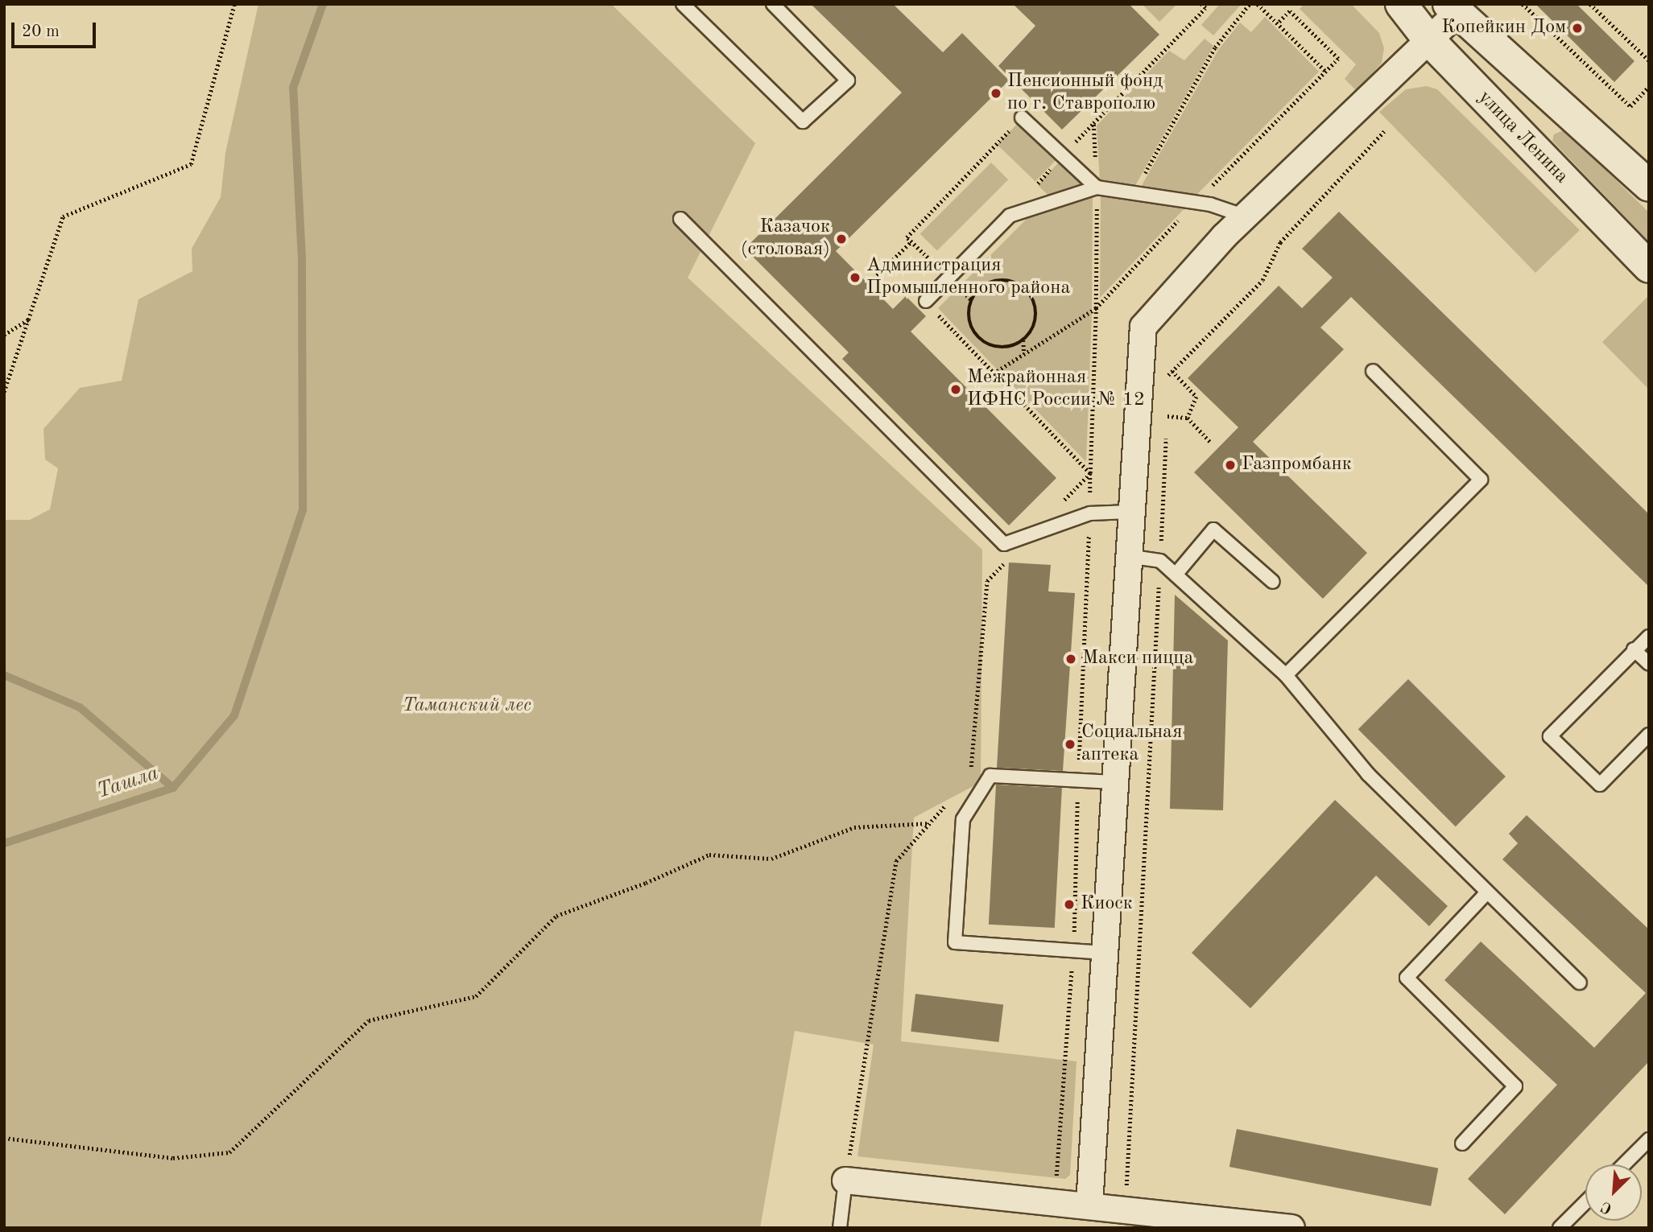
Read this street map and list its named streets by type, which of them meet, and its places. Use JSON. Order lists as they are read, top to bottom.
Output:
{
  "streets": {
    "main road": ["улица Ленина"]
  },
  "water": ["Ташла"],
  "parks": ["Таманский лес"],
  "places": [
    "Копейкин Дом",
    "Пенсионный фонд по г. Ставрополю",
    "Казачок (столовая)",
    "Администрация Промышленного района",
    "Межрайонная ИФНС России № 12",
    "Газпромбанк",
    "Макси пицца",
    "Социальная аптека",
    "Киоск"
  ],
  "scale_bar": "20 m",
  "north": "bottom left"
}
